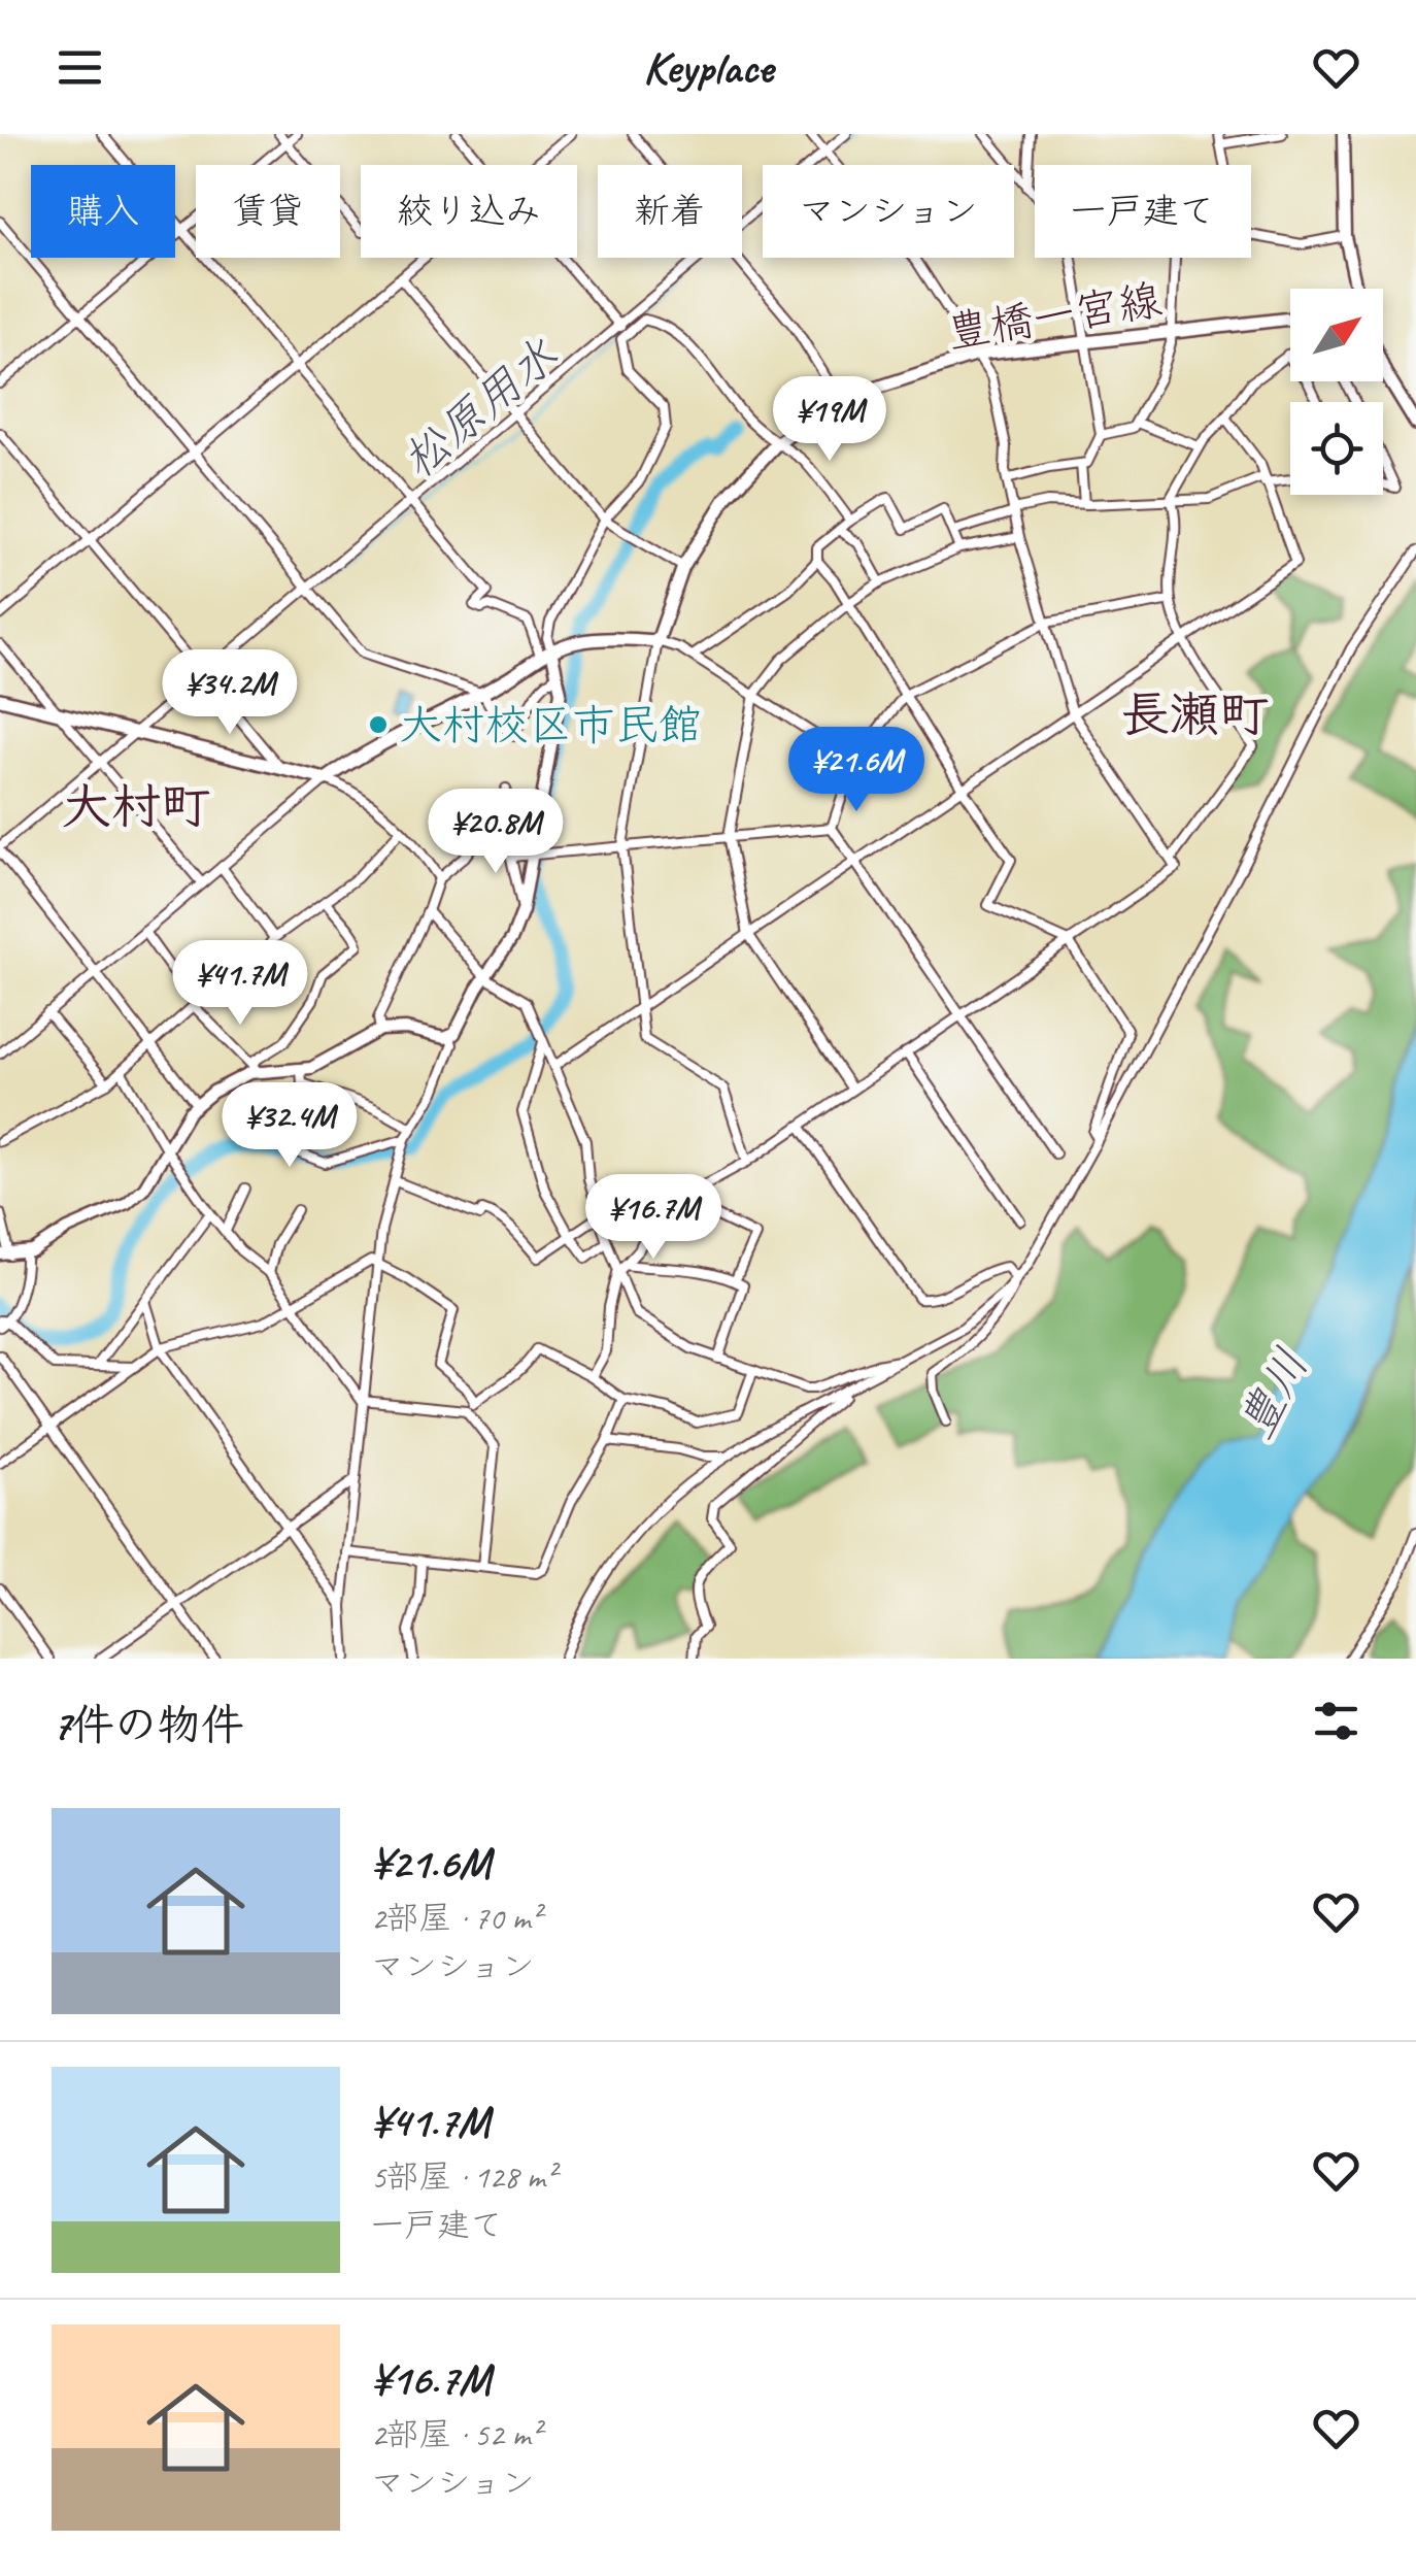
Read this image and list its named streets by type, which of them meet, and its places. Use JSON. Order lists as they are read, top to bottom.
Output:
{
  "streets": {
    "main road": ["豊橋一宮線"]
  },
  "districts": ["長瀬町", "大村町"],
  "water": ["松原用水", "豊川"],
  "places": ["大村校区市民館"],
  "north": "top right",
  "page": {
    "header": "Keyplace",
    "chip": [
      "購入",
      "賃貸",
      "絞り込み",
      "新着",
      "マンション",
      "一戸建て"
    ],
    "price": [
      "¥19M",
      "¥34.2M",
      "¥21.6M",
      "¥20.8M",
      "¥41.7M",
      "¥32.4M",
      "¥16.7M"
    ],
    "heading": "7件の物件",
    "list": [
      {
        "name": "¥21.6M",
        "note": "2部屋 · 70 m² · マンション"
      },
      {
        "name": "¥41.7M",
        "note": "5部屋 · 128 m² · 一戸建て"
      },
      {
        "name": "¥16.7M",
        "note": "2部屋 · 52 m² · マンション"
      }
    ]
  }
}
